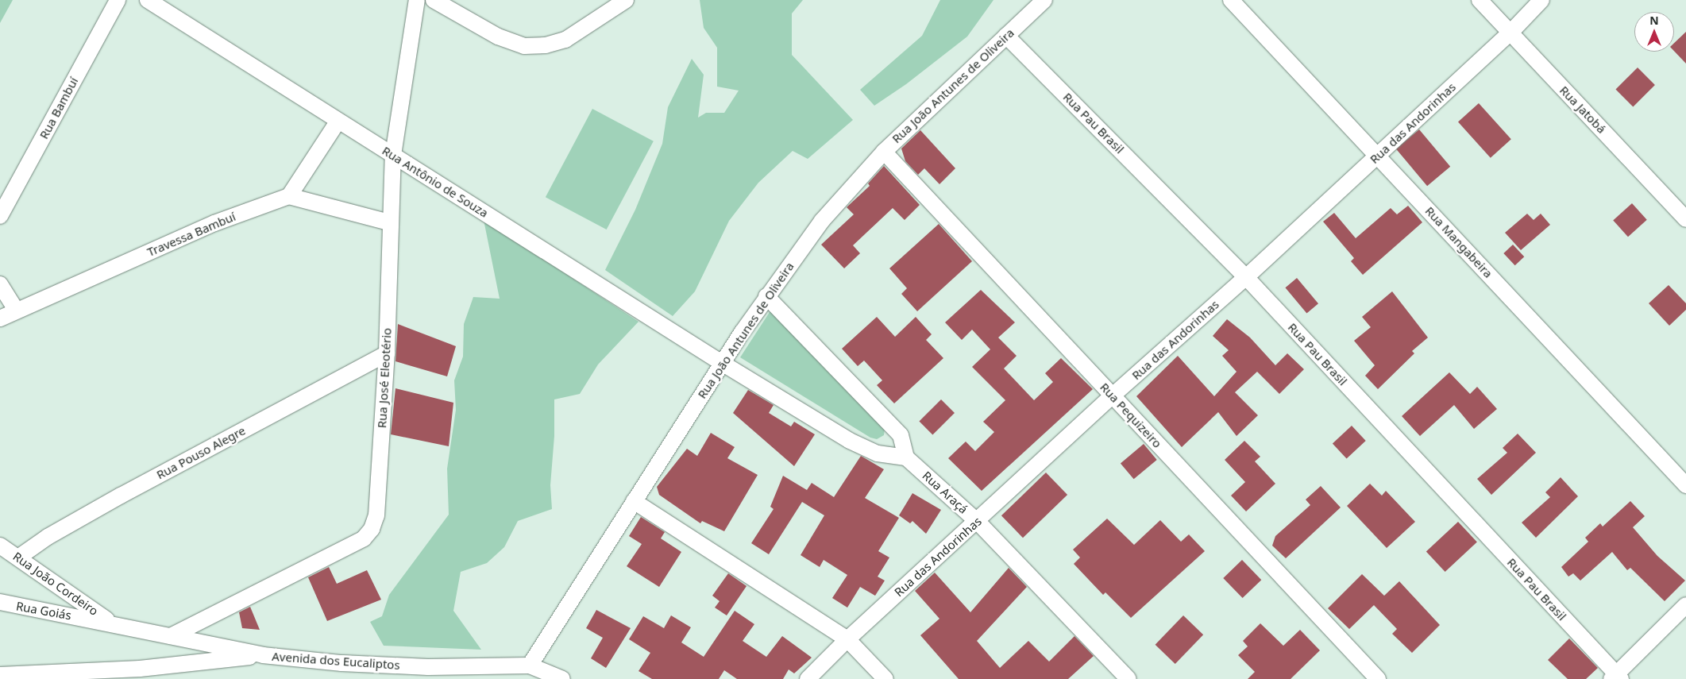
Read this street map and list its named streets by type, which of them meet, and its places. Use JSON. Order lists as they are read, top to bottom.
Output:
{
  "streets": {
    "street": [
      "Rua João Antunes de Oliveira",
      "Rua Bambuí",
      "Rua Jatobá",
      "Rua Pau Brasil",
      "Rua das Andorinhas",
      "Rua Antônio de Souza",
      "Travessa Bambuí",
      "Rua Mangabeira",
      "Rua José Eleotério",
      "Rua Pequizeiro",
      "Rua Pouso Alegre",
      "Rua Araçá",
      "Rua João Cordeiro",
      "Rua Goiás",
      "Avenida dos Eucaliptos"
    ]
  },
  "crossings": [
    ["Rua João Antunes de Oliveira", "Rua Pau Brasil"],
    ["Rua João Antunes de Oliveira", "Rua Antônio de Souza"],
    ["Rua João Antunes de Oliveira", "Rua Pequizeiro"],
    ["Rua João Antunes de Oliveira", "Avenida dos Eucaliptos"],
    ["Rua Jatobá", "Rua das Andorinhas"],
    ["Rua Pau Brasil", "Rua das Andorinhas"],
    ["Rua das Andorinhas", "Rua Mangabeira"],
    ["Rua das Andorinhas", "Rua Pequizeiro"],
    ["Rua das Andorinhas", "Rua Araçá"],
    ["Rua Antônio de Souza", "Rua José Eleotério"],
    ["Rua José Eleotério", "Rua Pouso Alegre"],
    ["Rua José Eleotério", "Avenida dos Eucaliptos"],
    ["Rua Pouso Alegre", "Rua João Cordeiro"],
    ["Rua João Cordeiro", "Rua Goiás"],
    ["Rua João Cordeiro", "Avenida dos Eucaliptos"],
    ["Rua Goiás", "Avenida dos Eucaliptos"]
  ],
  "north": "top"
}
